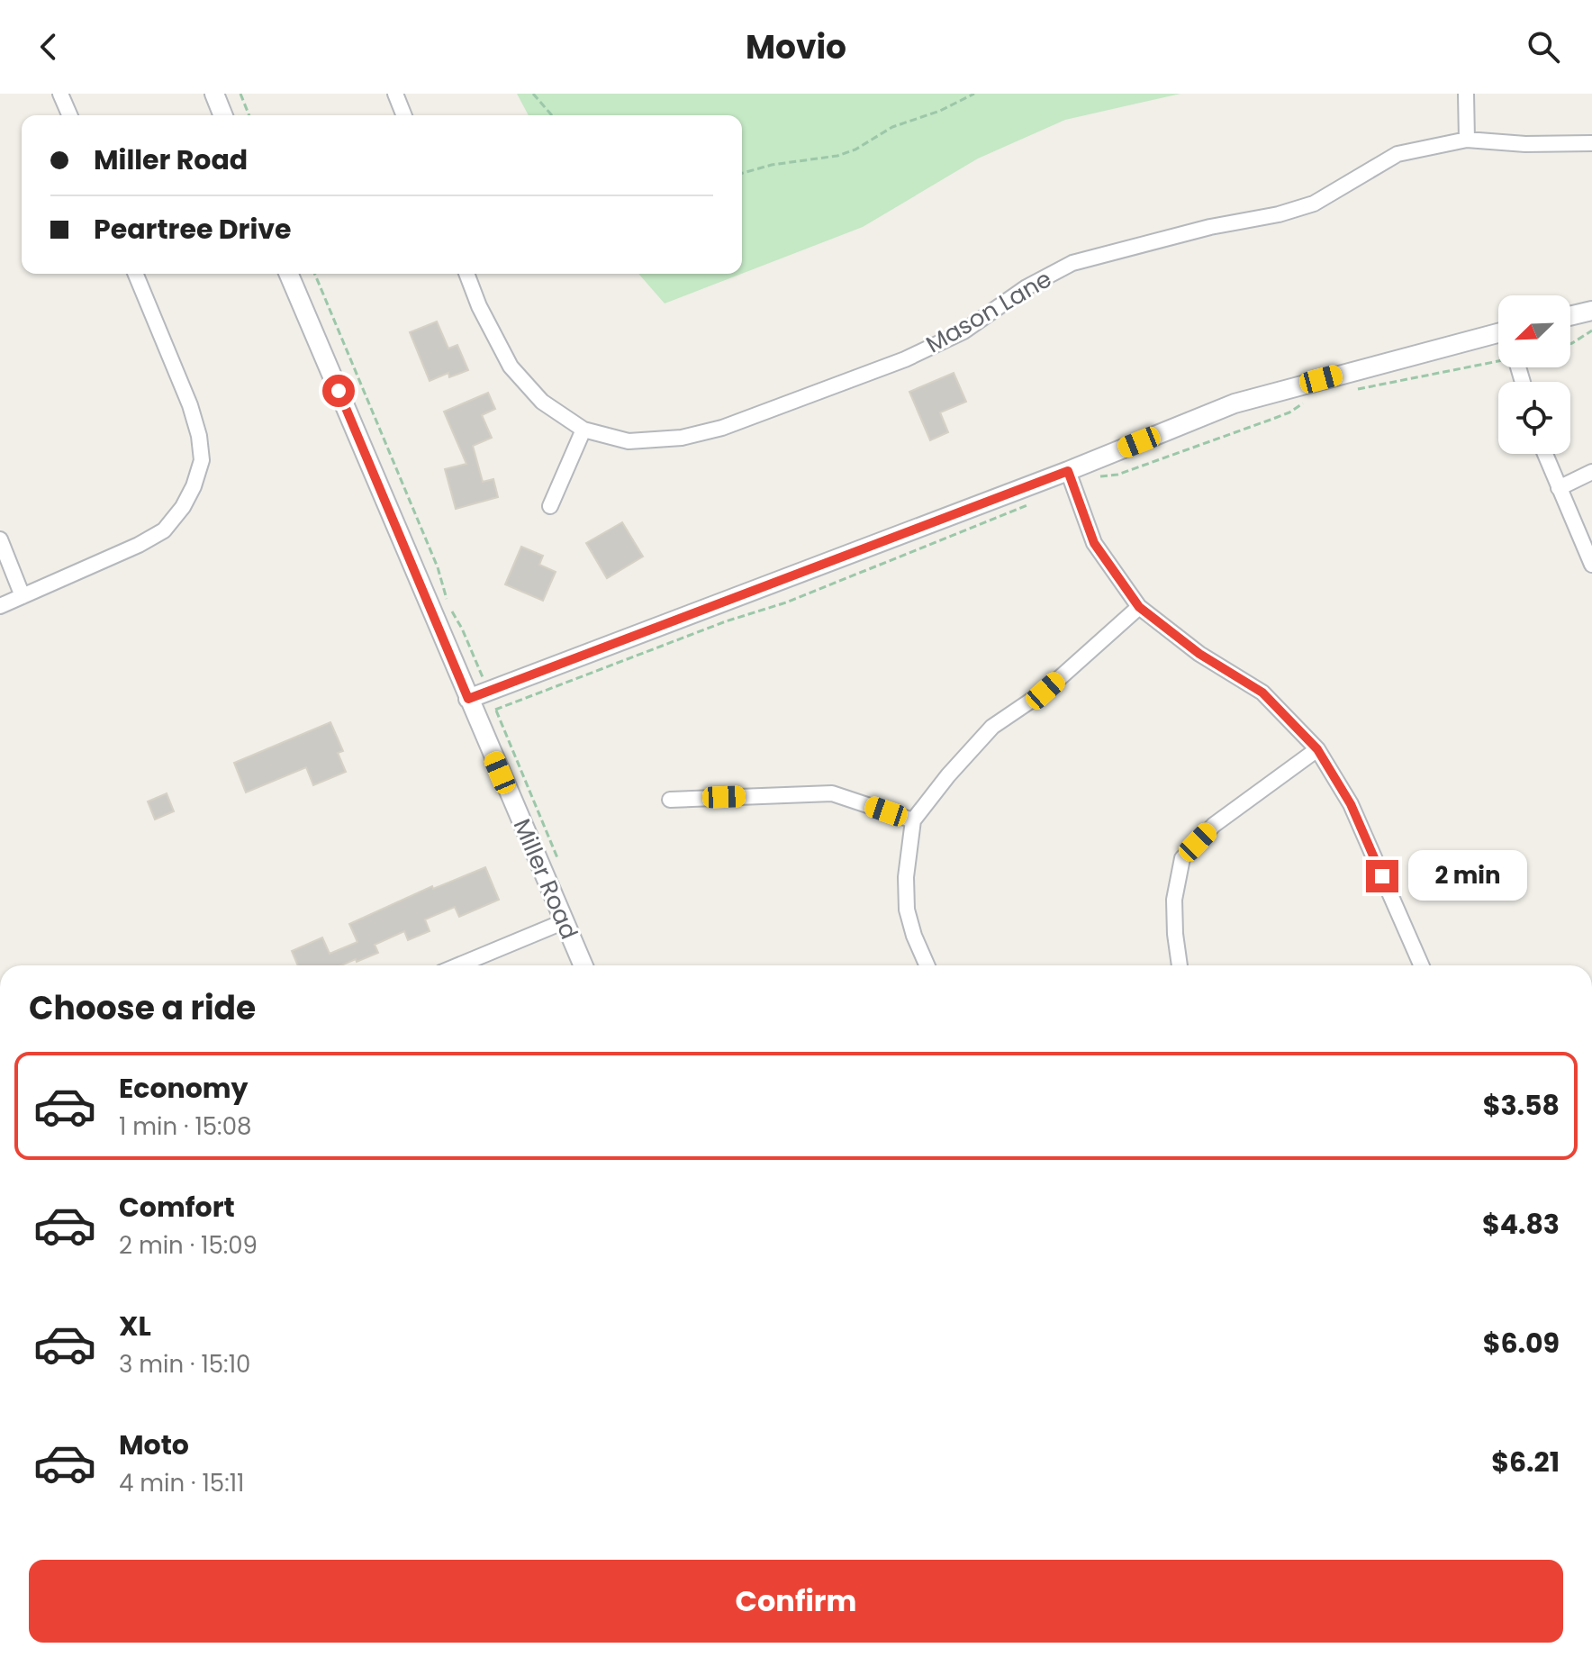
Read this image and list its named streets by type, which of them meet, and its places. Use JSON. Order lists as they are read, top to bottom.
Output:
{
  "streets": {
    "street": ["Mason Lane", "Miller Road"]
  },
  "north": "bottom left",
  "page": {
    "header": "Movio",
    "banner": ["Miller Road", "Peartree Drive"],
    "bubble": "2 min",
    "heading": "Choose a ride",
    "list": [
      {
        "name": "Economy",
        "note": "1 min · 15:08",
        "value": "$3.58"
      },
      {
        "name": "Comfort",
        "note": "2 min · 15:09",
        "value": "$4.83"
      },
      {
        "name": "XL",
        "note": "3 min · 15:10",
        "value": "$6.09"
      },
      {
        "name": "Moto",
        "note": "4 min · 15:11",
        "value": "$6.21"
      }
    ],
    "buttons": "Confirm"
  }
}
